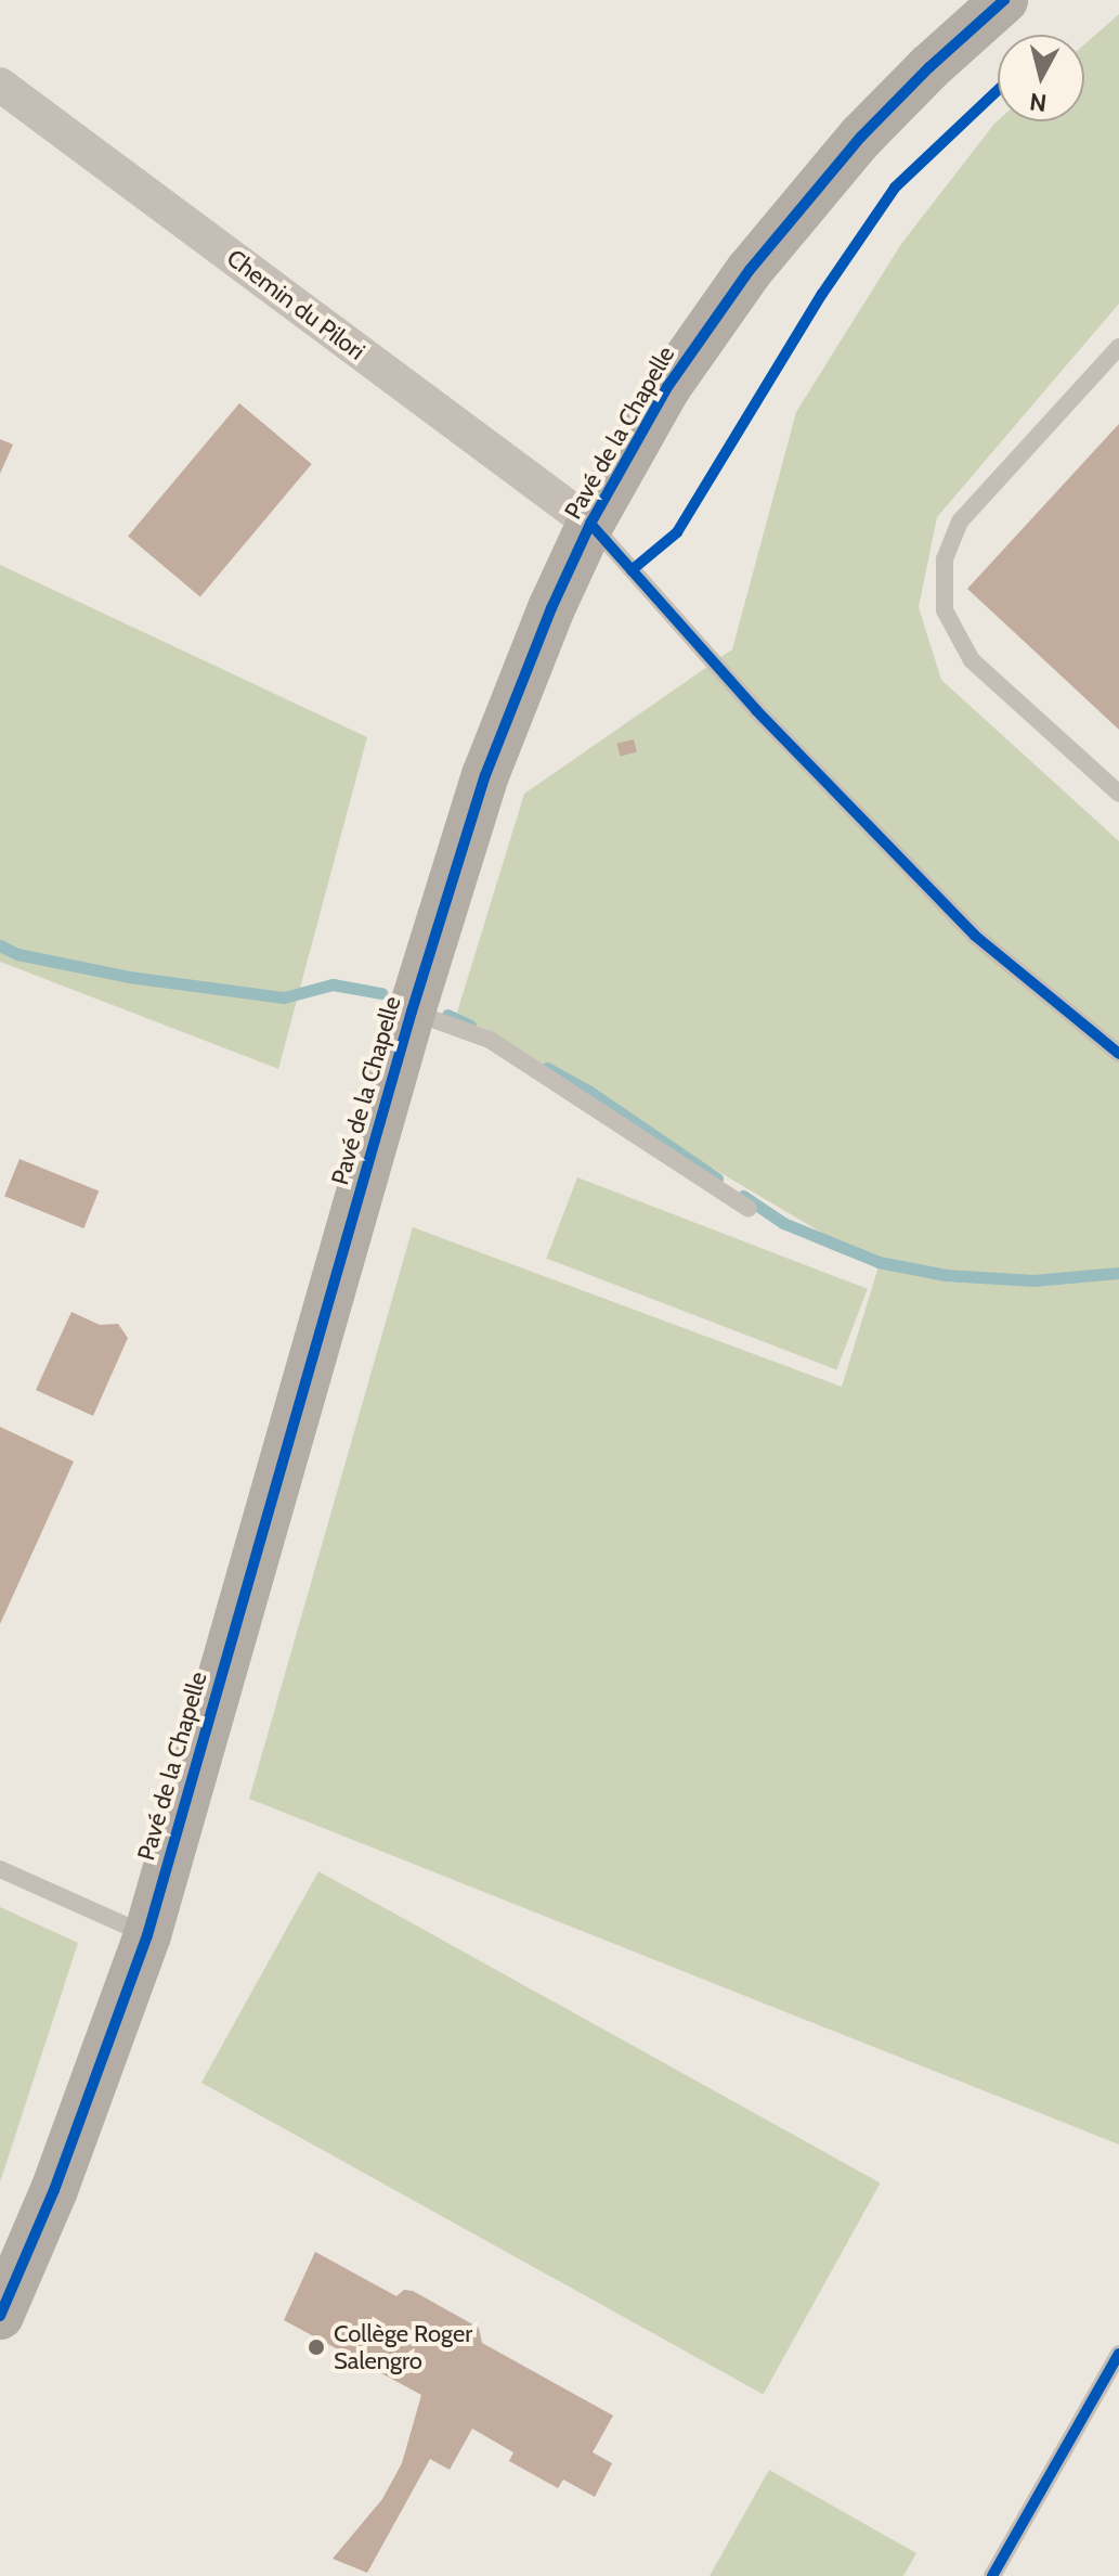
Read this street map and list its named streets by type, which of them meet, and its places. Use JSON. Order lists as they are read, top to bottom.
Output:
{
  "streets": {
    "main road": ["Pavé de la Chapelle"],
    "street": ["Chemin du Pilori"]
  },
  "crossings": [
    ["Chemin du Pilori", "Pavé de la Chapelle"]
  ],
  "places": ["Collège Roger Salengro"],
  "north": "bottom"
}
